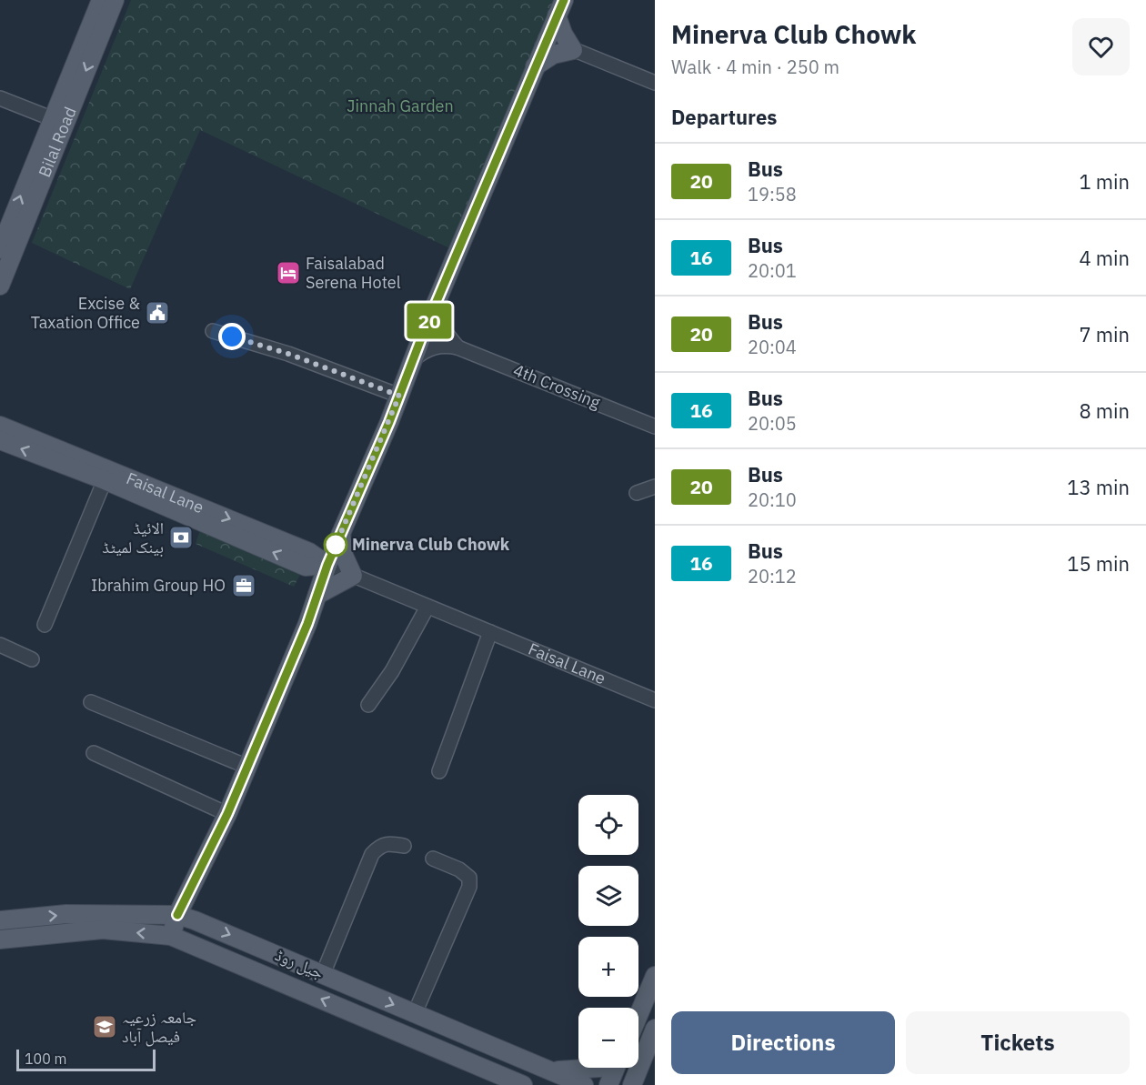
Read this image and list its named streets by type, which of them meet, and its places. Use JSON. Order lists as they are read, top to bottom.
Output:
{
  "streets": {
    "main road": ["Bilal Road", "Faisal Lane", "جیل روڈ"],
    "street": ["4th Crossing"]
  },
  "parks": ["Jinnah Garden"],
  "places": {
    "hotel": ["Faisalabad Serena Hotel"],
    "public building": ["Excise & Taxation Office"],
    "bank": ["الائیڈ بینک لمیٹڈ"],
    "other": ["Minerva Club Chowk"],
    "office": ["Ibrahim Group HO"],
    "school or university": ["جامعہ زرعیہ فیصل آباد"]
  },
  "lines": ["bus line 20"],
  "scale_bar": "100 m",
  "page": {
    "on_map": "20",
    "heading": [
      ["Minerva Club Chowk", "Walk · 4 min · 250 m"],
      "Departures"
    ],
    "list": [
      {
        "mark": "20",
        "name": "Bus",
        "note": "19:58",
        "value": "1 min"
      },
      {
        "mark": "16",
        "name": "Bus",
        "note": "20:01",
        "value": "4 min"
      },
      {
        "mark": "20",
        "name": "Bus",
        "note": "20:04",
        "value": "7 min"
      },
      {
        "mark": "16",
        "name": "Bus",
        "note": "20:05",
        "value": "8 min"
      },
      {
        "mark": "20",
        "name": "Bus",
        "note": "20:10",
        "value": "13 min"
      },
      {
        "mark": "16",
        "name": "Bus",
        "note": "20:12",
        "value": "15 min"
      }
    ],
    "map_buttons": ["+", "−"],
    "buttons": ["Directions", "Tickets"],
    "scale": "100 m"
  }
}
